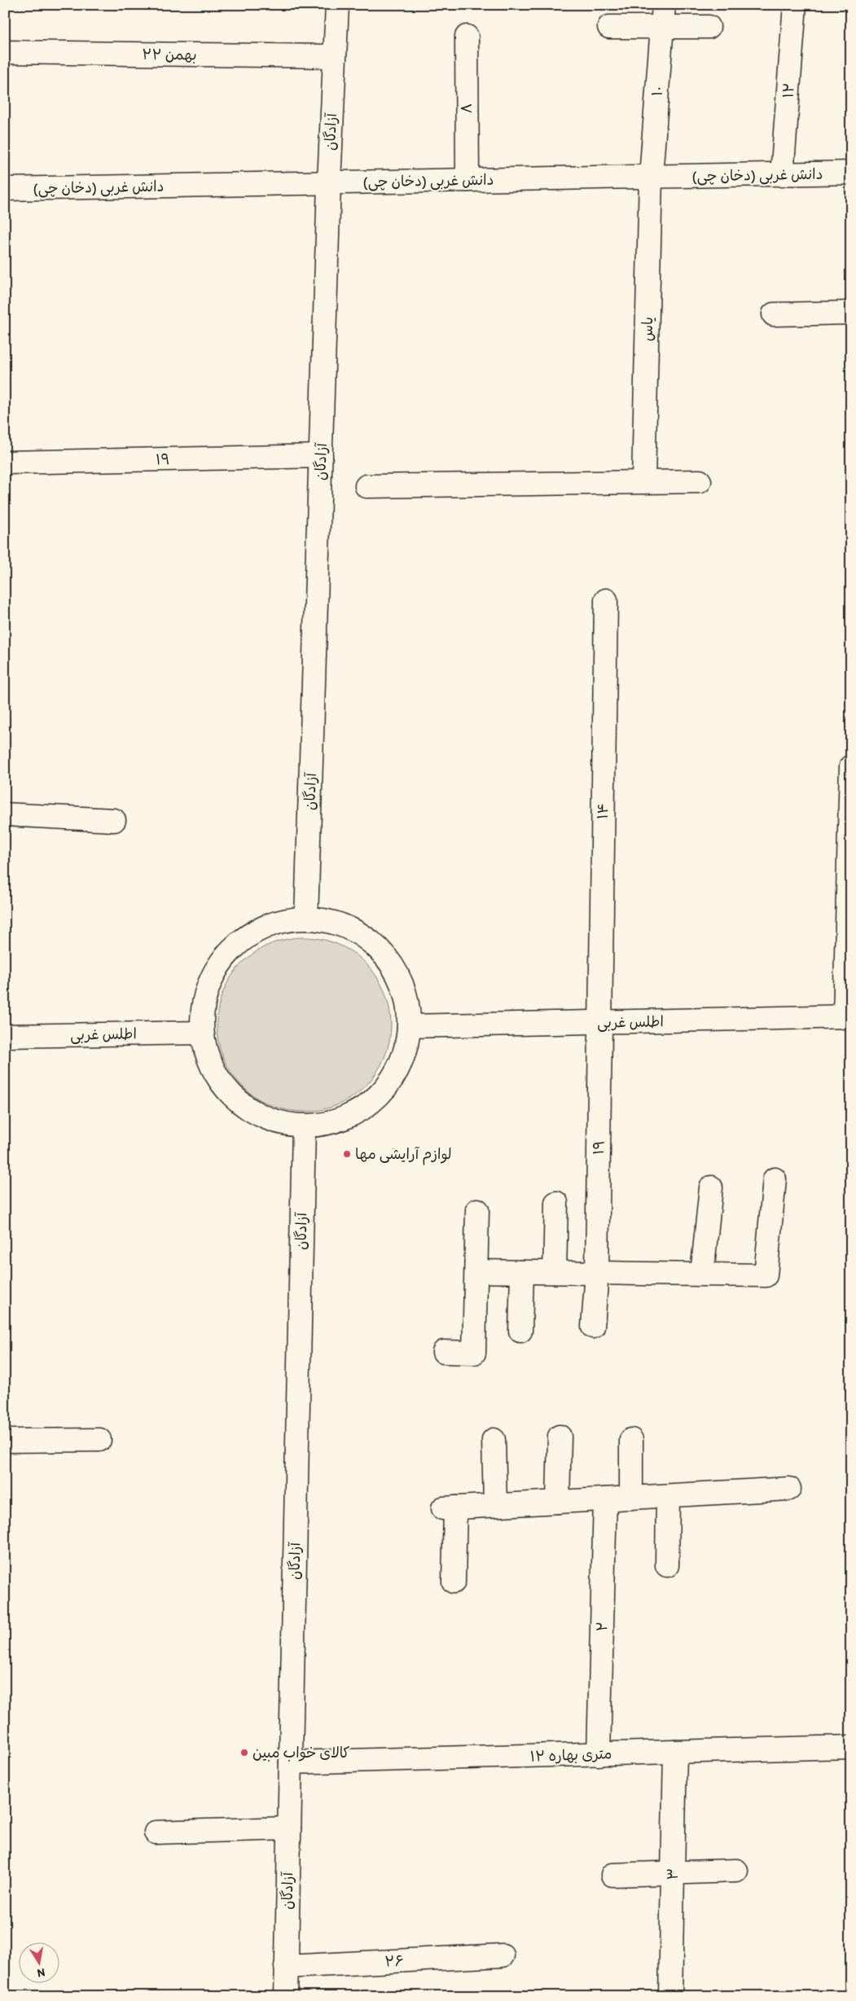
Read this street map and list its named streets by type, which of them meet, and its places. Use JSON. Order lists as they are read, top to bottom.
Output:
{
  "streets": {
    "street": [
      "۲۲ بهمن",
      "۱۲",
      "۱۰",
      "۸",
      "آزادگان",
      "دانش غربی (دخان چی)",
      "یاس",
      "۱۹",
      "۱۴",
      "اطلس غربی",
      "۲",
      "۱۲ متری بهاره",
      "۳",
      "۲۶"
    ]
  },
  "crossings": [
    ["۲۲ بهمن", "آزادگان"],
    ["۱۲", "دانش غربی (دخان چی)"],
    ["۱۰", "دانش غربی (دخان چی)"],
    ["۱۰", "یاس"],
    ["۸", "دانش غربی (دخان چی)"],
    ["آزادگان", "دانش غربی (دخان چی)"],
    ["آزادگان", "۱۹"],
    ["آزادگان", "۱۲ متری بهاره"],
    ["آزادگان", "۲۶"],
    ["دانش غربی (دخان چی)", "یاس"],
    ["۱۹", "۱۴"],
    ["۱۹", "اطلس غربی"],
    ["۱۴", "اطلس غربی"],
    ["۲", "۱۲ متری بهاره"],
    ["۱۲ متری بهاره", "۳"]
  ],
  "places": ["لوازم آرایشی مها", "کالای خواب مبین"],
  "north": "bottom"
}
